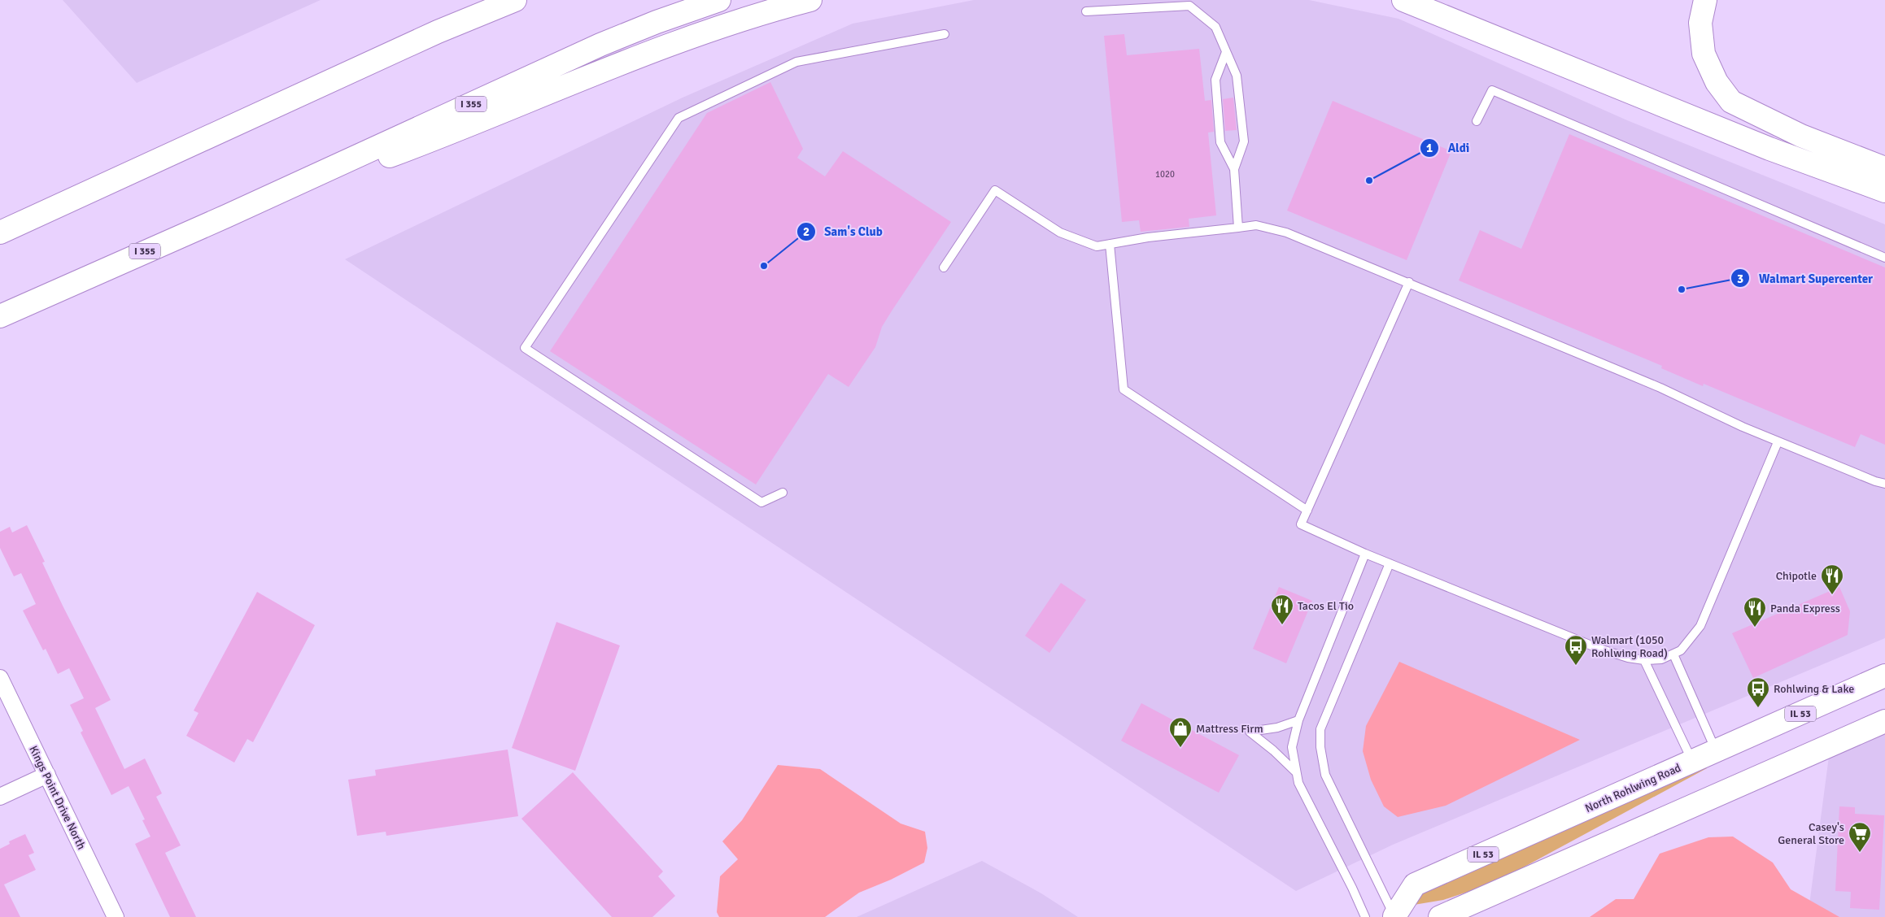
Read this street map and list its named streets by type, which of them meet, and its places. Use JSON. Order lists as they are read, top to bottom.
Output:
{
  "streets": {
    "main road": ["I 355", "IL 53", "North Rohlwing Road"],
    "street": ["Kings Point Drive North"]
  },
  "places": {
    "other": ["Aldi", "Sam's Club", "Walmart Supercenter"],
    "restaurant": ["Chipotle", "Tacos El Tio", "Panda Express"],
    "bus stop": ["Walmart (1050 Rohlwing Road)", "Rohlwing & Lake"],
    "shop": ["Mattress Firm"],
    "supermarket": ["Casey's General Store"]
  },
  "house_numbers": ["1020"]
}
